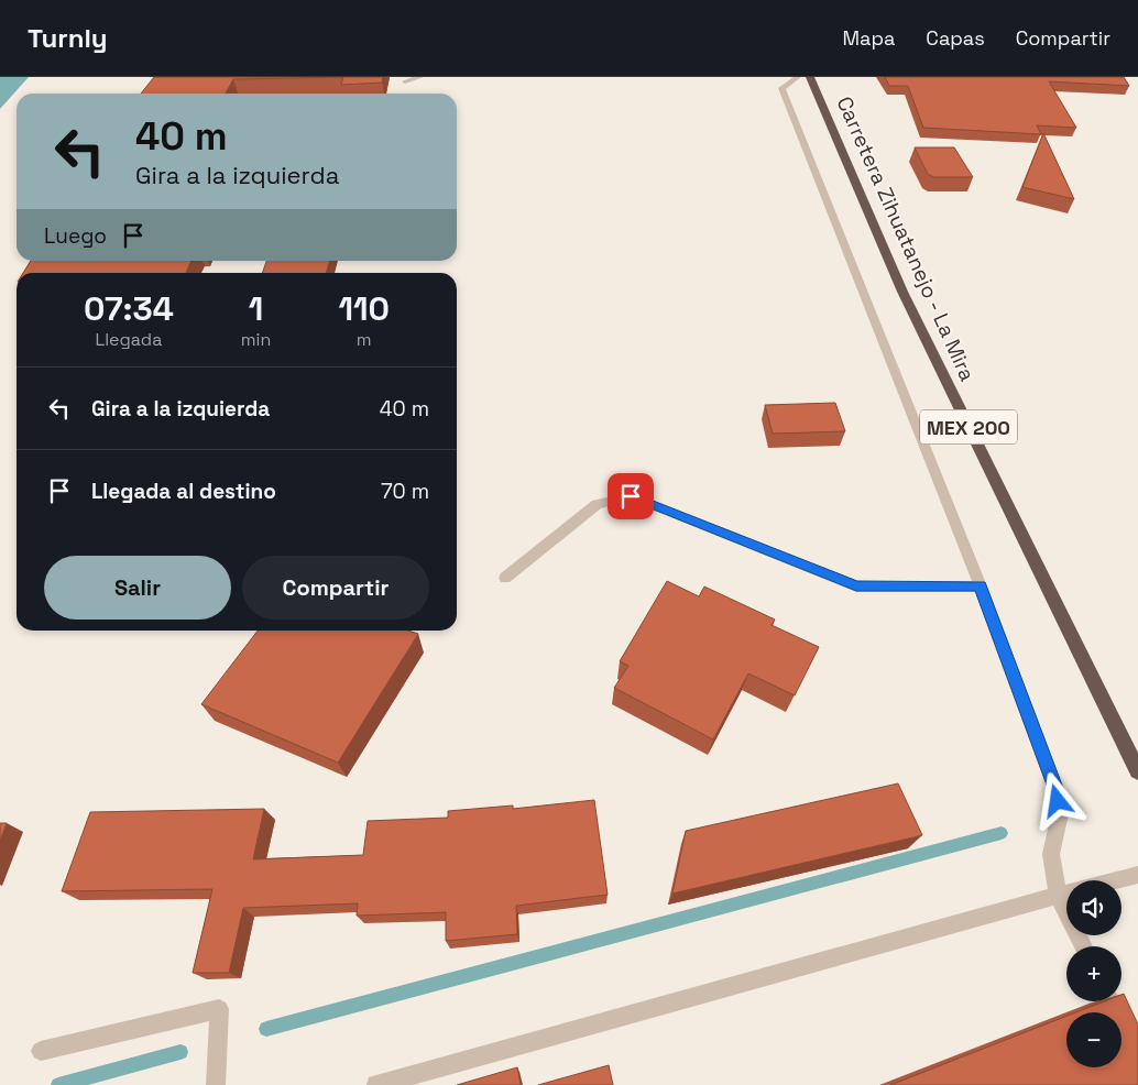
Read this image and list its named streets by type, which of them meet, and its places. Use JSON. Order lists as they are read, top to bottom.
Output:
{
  "streets": {
    "highway": ["Carretera Zihuatanejo - La Mira", "MEX 200"]
  },
  "page": {
    "header": "Turnly",
    "nav": ["Mapa", "Capas", "Compartir"],
    "turn": ["40 m", "Gira a la izquierda"],
    "then": "Luego",
    "eta": [
      "07:34",
      "Llegada",
      "1",
      "min",
      "110",
      "m"
    ],
    "list": [
      {
        "name": "Gira a la izquierda",
        "value": "40 m"
      },
      {
        "name": "Llegada al destino",
        "value": "70 m"
      }
    ],
    "buttons": ["Salir", "Compartir"],
    "map_buttons": ["+", "−"]
  }
}
